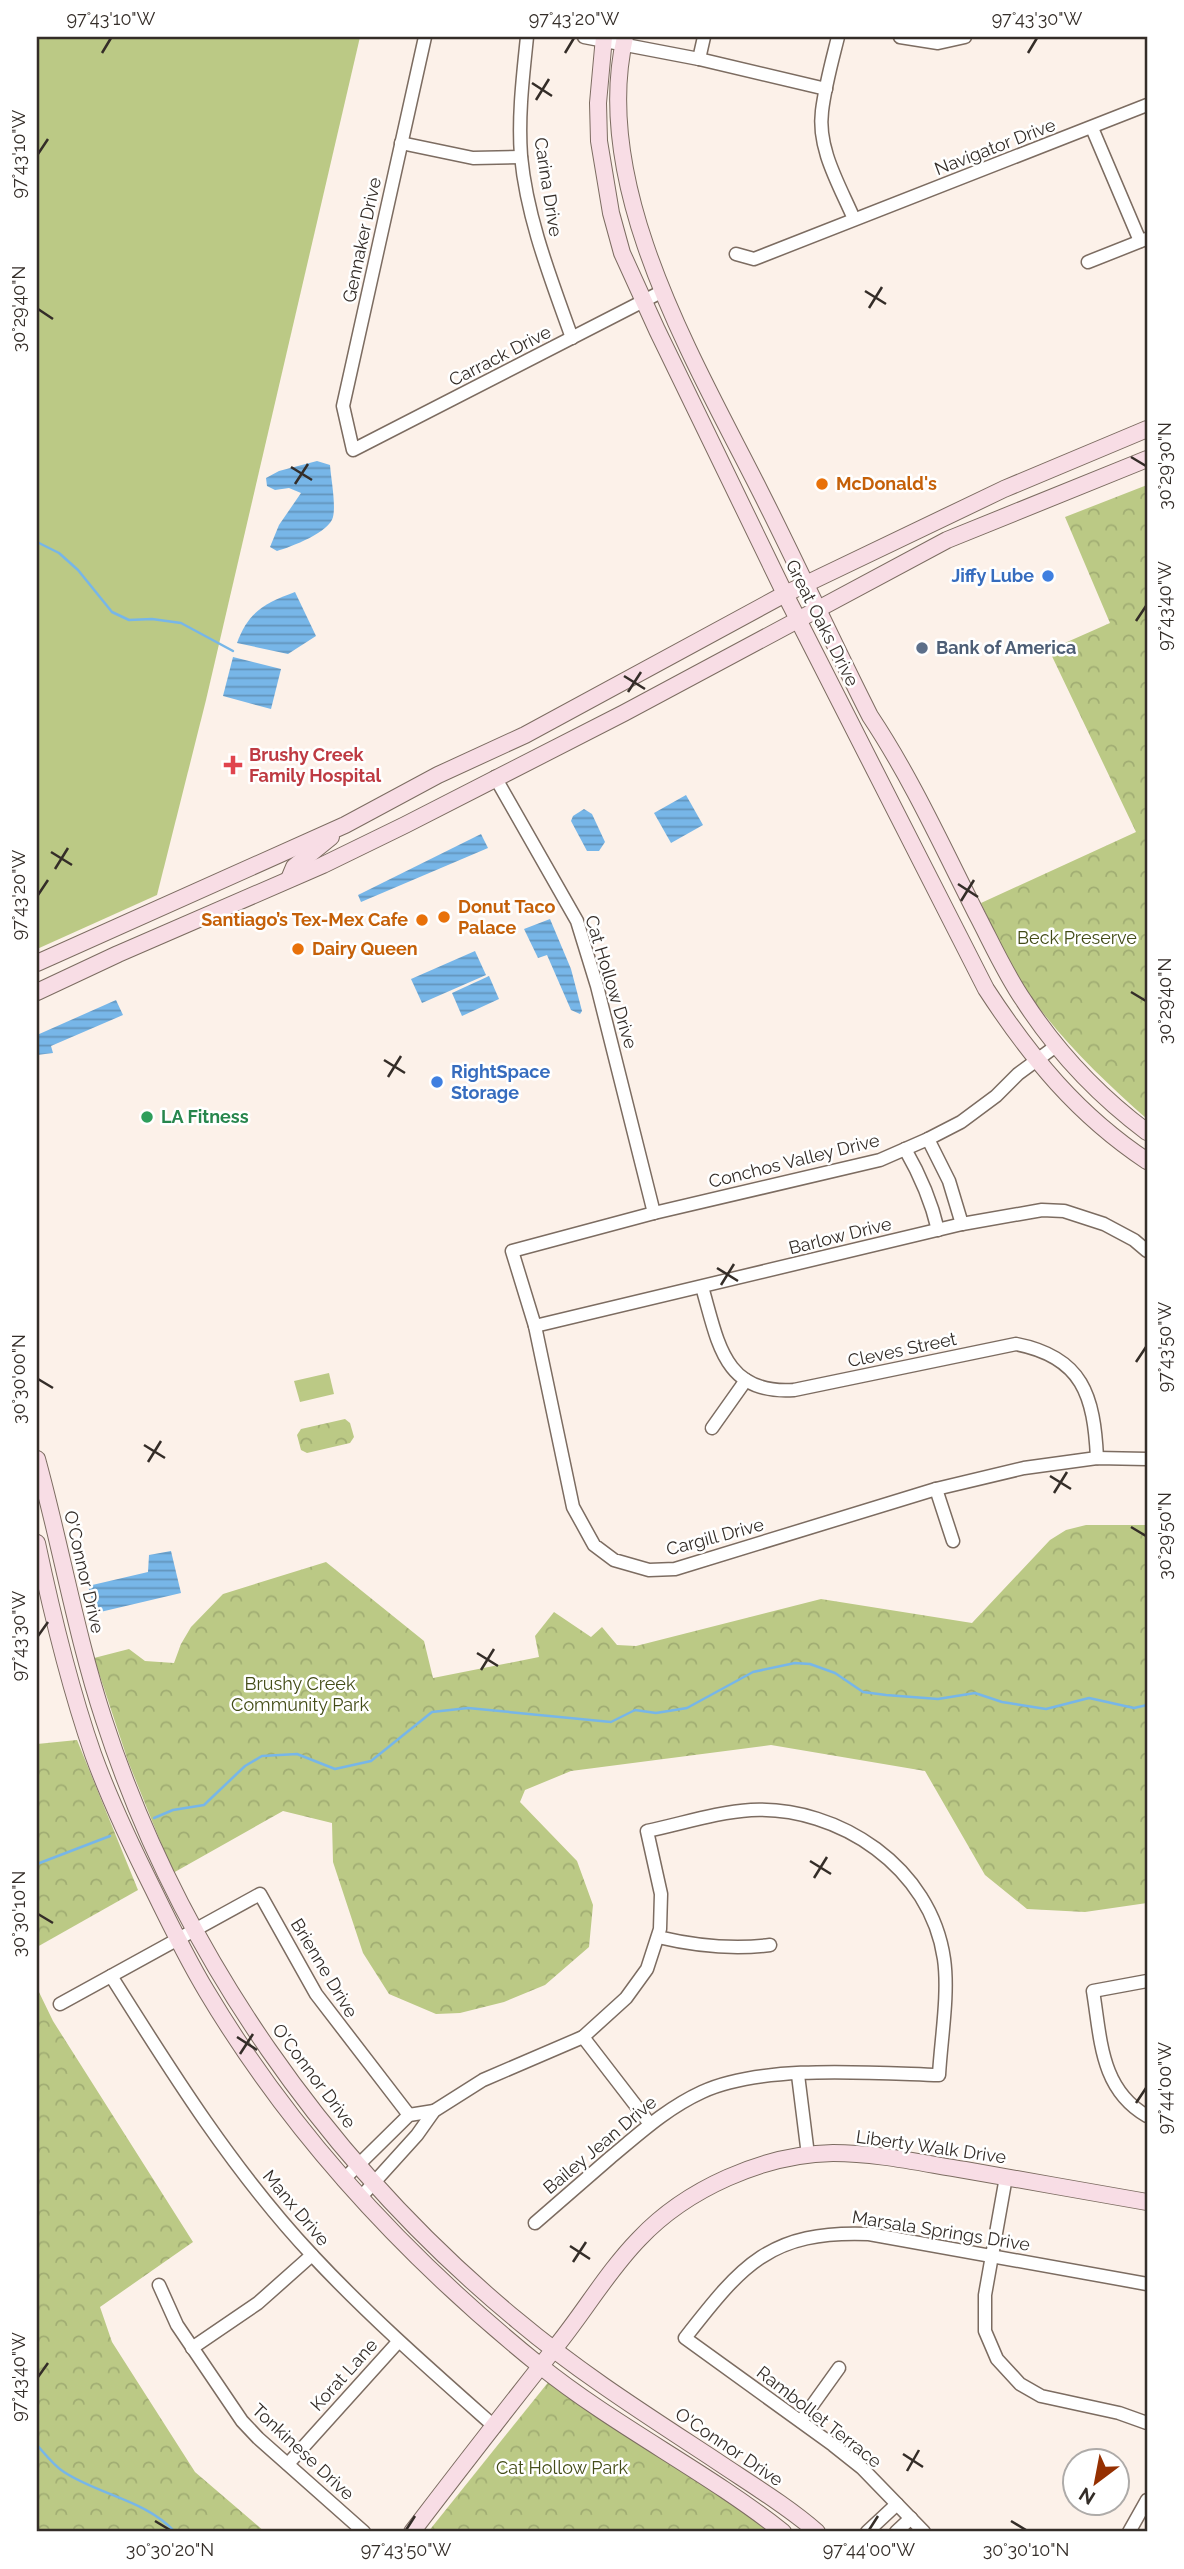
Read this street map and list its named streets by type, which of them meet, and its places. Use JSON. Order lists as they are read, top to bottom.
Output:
{
  "streets": {
    "main road": ["Great Oaks Drive", "O'Connor Drive", "Liberty Walk Drive"],
    "street": [
      "Navigator Drive",
      "Carina Drive",
      "Gennaker Drive",
      "Carrack Drive",
      "Cat Hollow Drive",
      "Conchos Valley Drive",
      "Barlow Drive",
      "Cleves Street",
      "Cargill Drive",
      "Brienne Drive",
      "Bailey Jean Drive",
      "Manx Drive",
      "Marsala Springs Drive",
      "Korat Lane",
      "Rambollet Terrace",
      "Tonkinese Drive"
    ]
  },
  "crossings": [
    ["Carina Drive", "Carrack Drive"],
    ["Gennaker Drive", "Carrack Drive"],
    ["Carrack Drive", "Great Oaks Drive"],
    ["Great Oaks Drive", "Conchos Valley Drive"],
    ["Cat Hollow Drive", "Conchos Valley Drive"],
    ["Conchos Valley Drive", "Cargill Drive"],
    ["Barlow Drive", "Cargill Drive"],
    ["Cleves Street", "Cargill Drive"],
    ["O'Connor Drive", "Brienne Drive"],
    ["O'Connor Drive", "Liberty Walk Drive"],
    ["Liberty Walk Drive", "Manx Drive"],
    ["Manx Drive", "Korat Lane"],
    ["Marsala Springs Drive", "Rambollet Terrace"],
    ["Korat Lane", "Tonkinese Drive"]
  ],
  "parks": ["Beck Preserve", "Brushy Creek Community Park", "Cat Hollow Park"],
  "places": {
    "other": [
      "McDonald's",
      "Jiffy Lube",
      "Bank of America",
      "Donut Taco Palace",
      "Santiago’s Tex-Mex Cafe",
      "Dairy Queen",
      "RightSpace Storage",
      "LA Fitness"
    ],
    "health": ["Brushy Creek Family Hospital"]
  },
  "north": "bottom left",
  "coordinates": [
    "97°43'10\"W",
    "97°43'20\"W",
    "97°43'30\"W",
    "30°29'40\"N",
    "30°29'30\"N",
    "97°43'40\"W",
    "97°43'50\"W",
    "30°30'00\"N",
    "30°29'50\"N",
    "30°30'10\"N",
    "97°44'00\"W",
    "30°30'20\"N"
  ]
}
